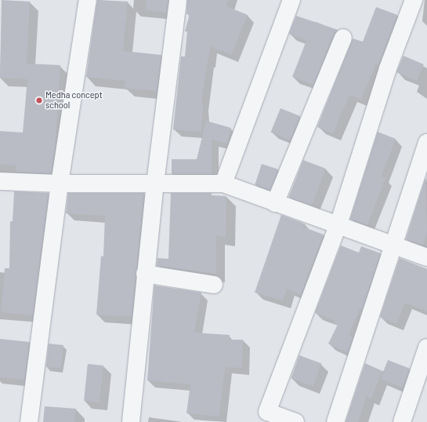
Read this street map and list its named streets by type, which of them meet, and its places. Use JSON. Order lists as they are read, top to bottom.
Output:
{
  "places": ["Medha concept school"]
}
